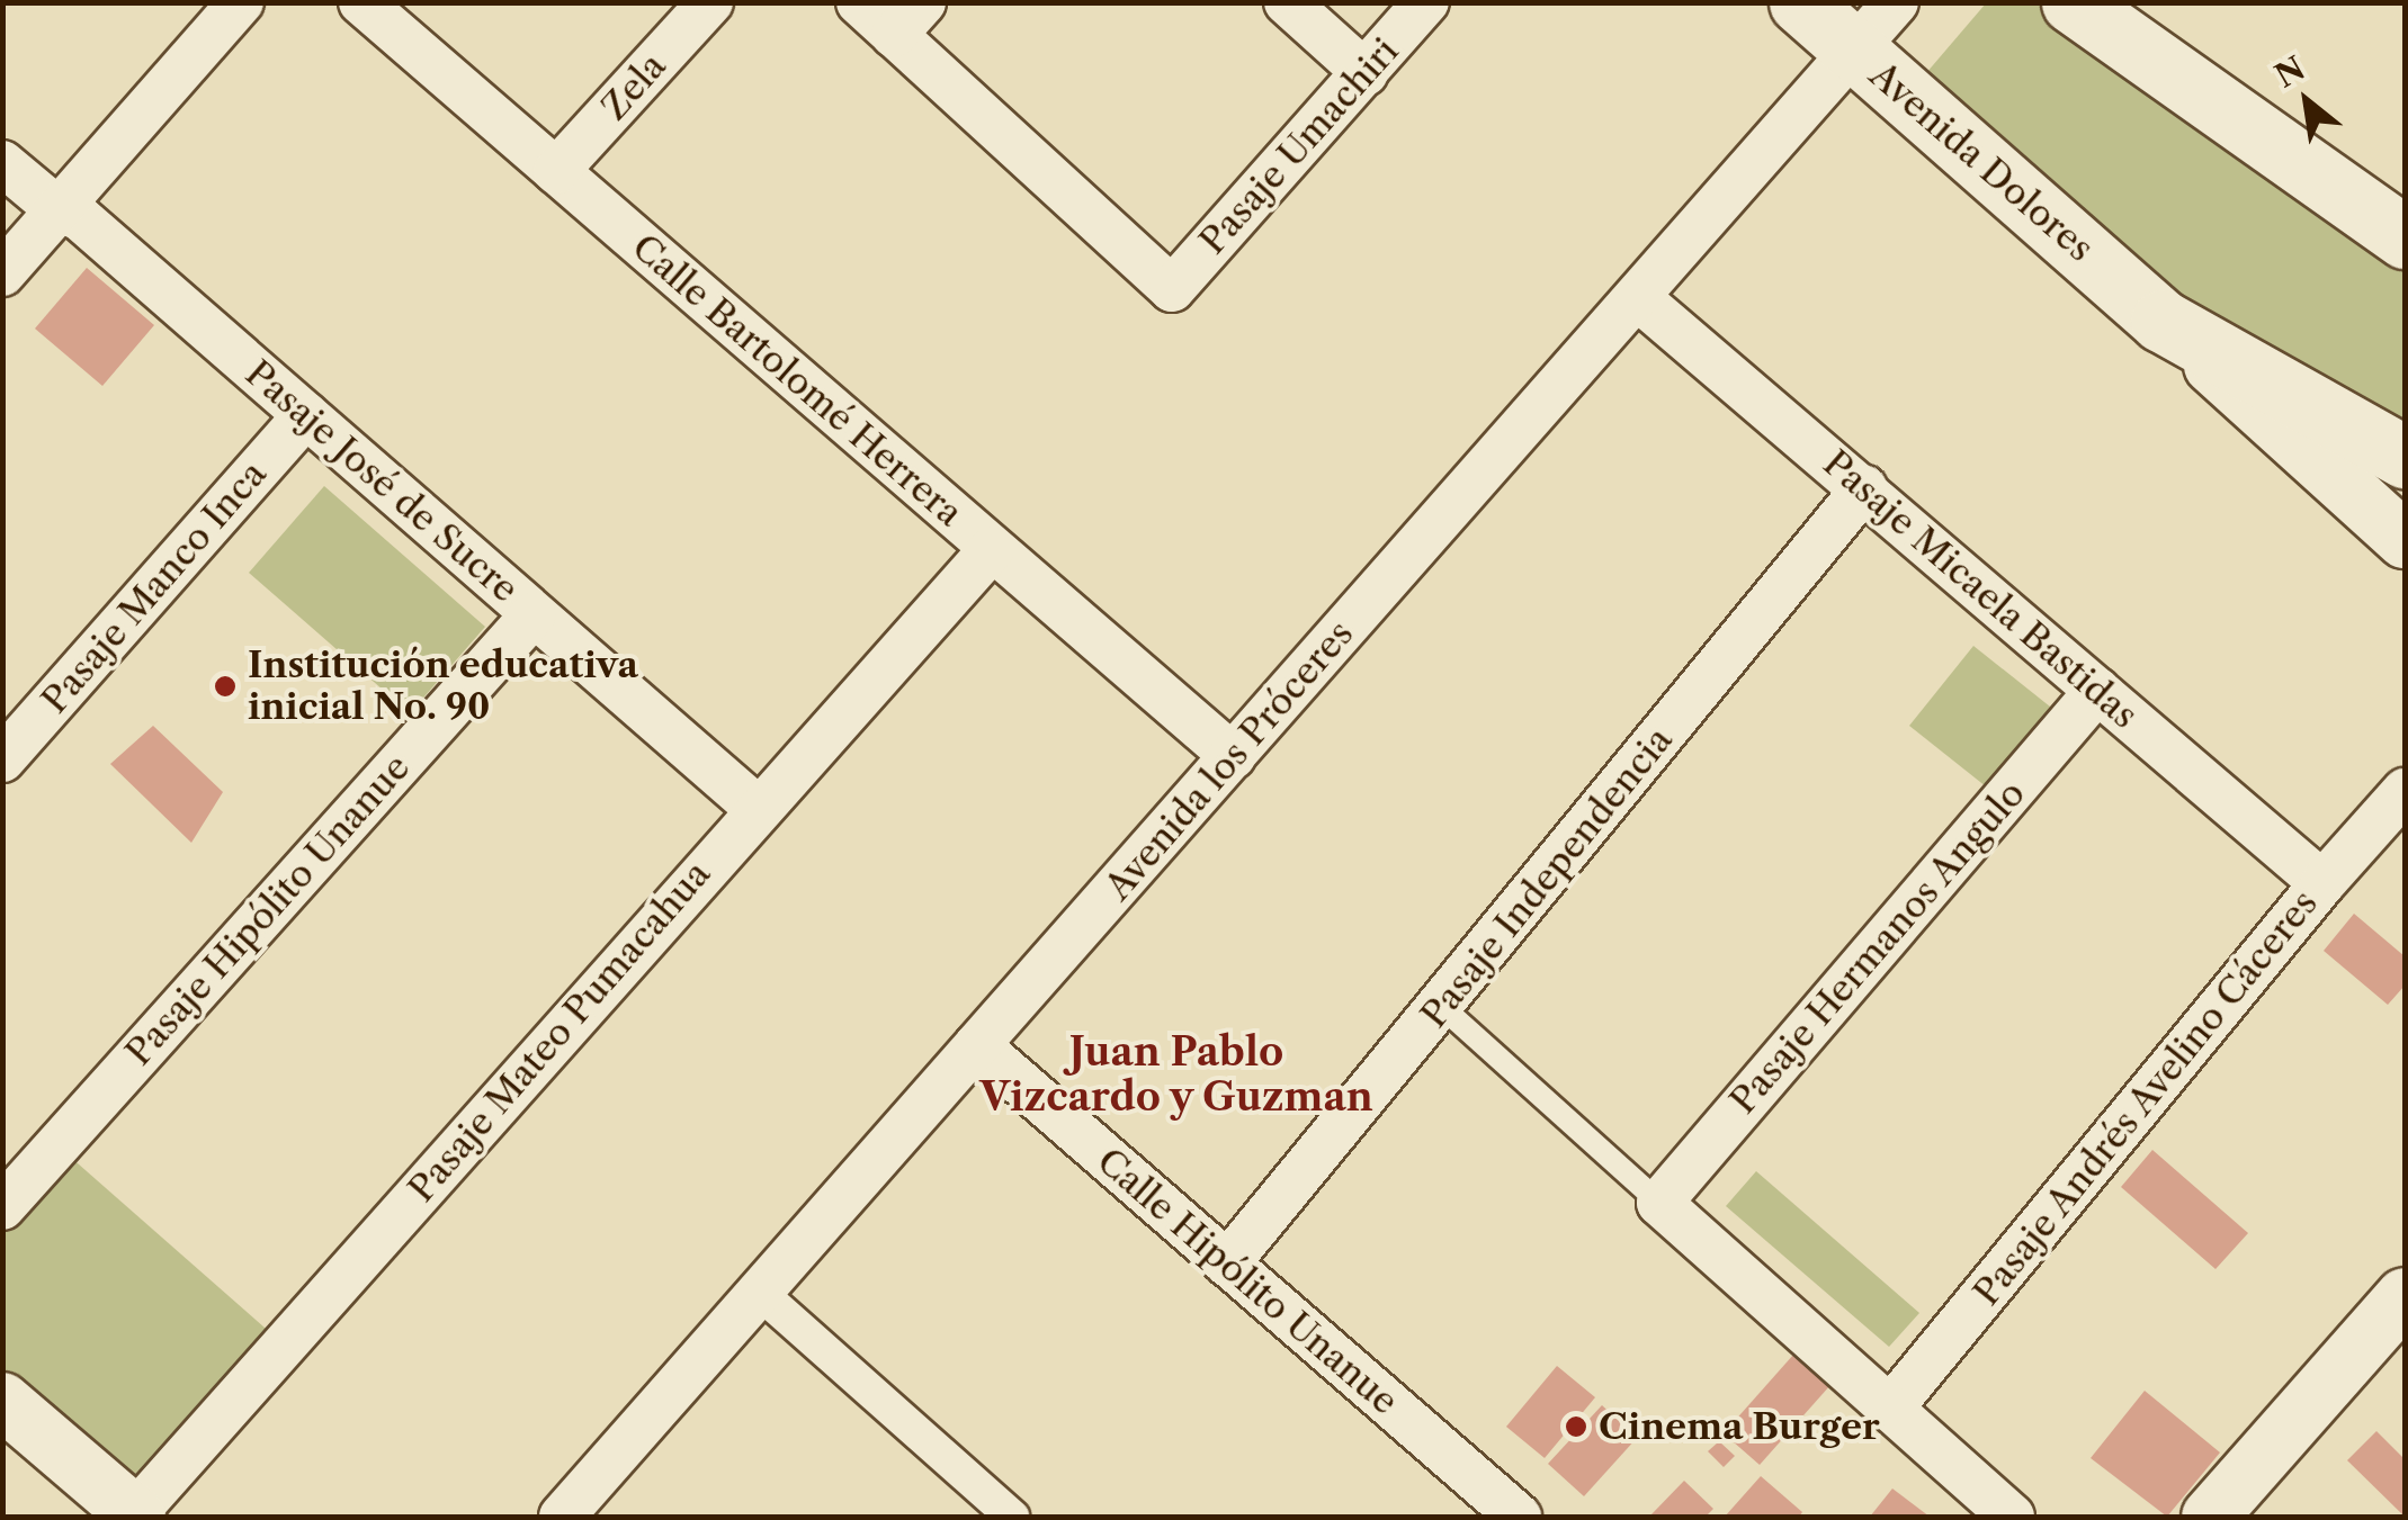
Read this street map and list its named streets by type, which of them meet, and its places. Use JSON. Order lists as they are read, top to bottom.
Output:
{
  "streets": {
    "main road": ["Avenida Dolores"],
    "street": [
      "Zela",
      "Pasaje Umachiri",
      "Calle Bartolomé Herrera",
      "Pasaje José de Sucre",
      "Pasaje Manco Inca",
      "Pasaje Micaela Bastidas",
      "Avenida los Próceres",
      "Pasaje Independencia",
      "Pasaje Hipólito Unanue",
      "Pasaje Hermanos Angulo",
      "Pasaje Mateo Pumacahua",
      "Pasaje Andrés Avelino Cáceres",
      "Calle Hipólito Unanue"
    ]
  },
  "crossings": [
    ["Zela", "Calle Bartolomé Herrera"],
    ["Avenida Dolores", "Avenida los Próceres"],
    ["Calle Bartolomé Herrera", "Avenida los Próceres"],
    ["Calle Bartolomé Herrera", "Pasaje Mateo Pumacahua"],
    ["Pasaje José de Sucre", "Pasaje Manco Inca"],
    ["Pasaje José de Sucre", "Pasaje Hipólito Unanue"],
    ["Pasaje José de Sucre", "Pasaje Mateo Pumacahua"],
    ["Pasaje Micaela Bastidas", "Avenida los Próceres"],
    ["Pasaje Micaela Bastidas", "Pasaje Independencia"],
    ["Pasaje Micaela Bastidas", "Pasaje Hermanos Angulo"],
    ["Pasaje Micaela Bastidas", "Pasaje Andrés Avelino Cáceres"],
    ["Avenida los Próceres", "Calle Hipólito Unanue"],
    ["Pasaje Independencia", "Calle Hipólito Unanue"]
  ],
  "districts": ["Juan Pablo Vizcardo y Guzman"],
  "places": ["Institución educativa inicial No. 90", "Cinema Burger"],
  "north": "top left"
}
